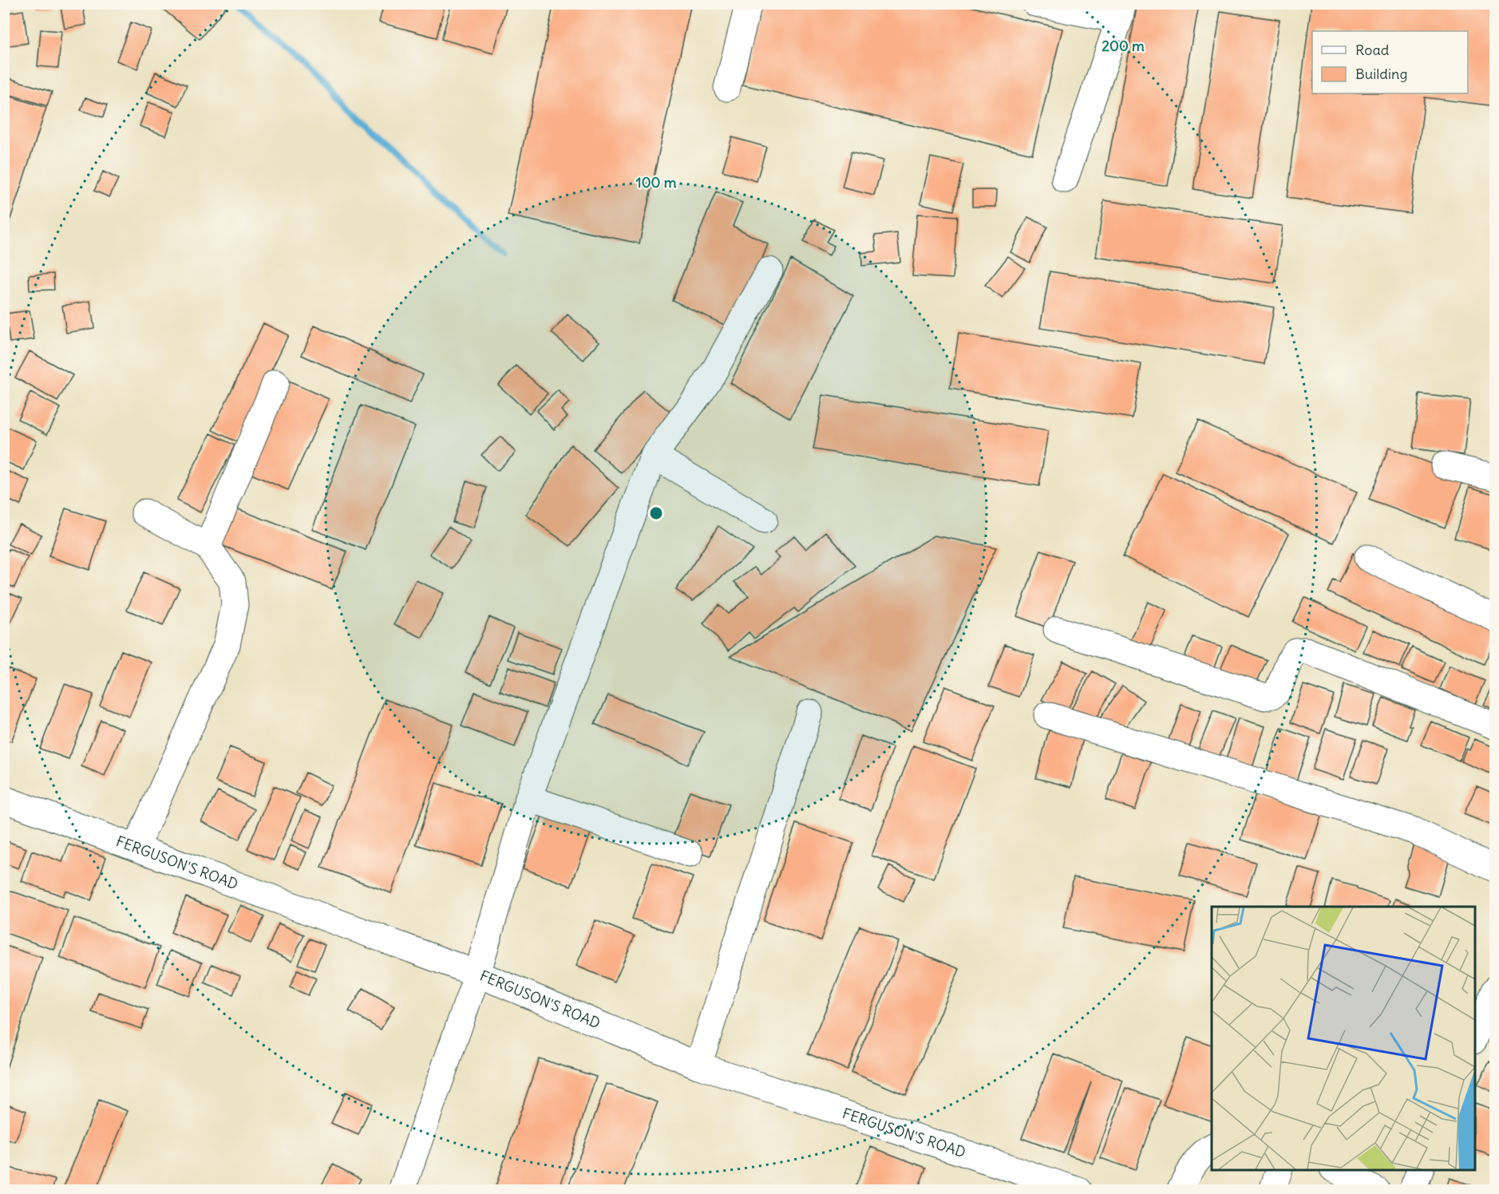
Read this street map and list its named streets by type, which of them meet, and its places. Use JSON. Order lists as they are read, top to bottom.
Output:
{
  "streets": {
    "street": ["FERGUSON'S ROAD"]
  },
  "legend": ["Road", "Building"],
  "rings": ["200 m", "100 m"]
}
